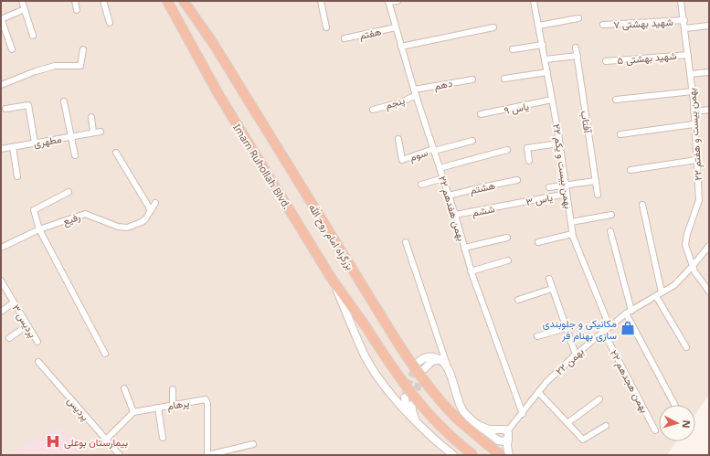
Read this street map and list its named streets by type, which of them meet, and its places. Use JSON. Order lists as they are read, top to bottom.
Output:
{
  "streets": {
    "highway": ["Imam Ruhollah Blvd.", "بزرگراه امام روح الله"],
    "street": [
      "شهید بهشتی ۷",
      "هفتم",
      "شهید بهشتی ۵",
      "دهم",
      "پنجم",
      "یاس ۹",
      "آفتاب",
      "۲۲ بهمن بیست و هفتم",
      "مطهری",
      "سوم",
      "۲۲ بهمن بیست و یکم",
      "هشتم",
      "یاس ۳",
      "۲۲ بهمن هفدهم",
      "ششم",
      "رفیع",
      "پردیس ۳",
      "۲۲ بهمن",
      "۲۲ بهمن هجدهم",
      "پرهام",
      "پردیس"
    ]
  },
  "crossings": [
    ["شهید بهشتی ۷", "۲۲ بهمن بیست و هفتم"],
    ["هفتم", "۲۲ بهمن هفدهم"],
    ["شهید بهشتی ۵", "۲۲ بهمن بیست و هفتم"],
    ["دهم", "پنجم"],
    ["دهم", "۲۲ بهمن هفدهم"],
    ["پنجم", "۲۲ بهمن هفدهم"],
    ["یاس ۹", "۲۲ بهمن بیست و یکم"],
    ["۲۲ بهمن بیست و هفتم", "۲۲ بهمن"],
    ["سوم", "۲۲ بهمن هفدهم"],
    ["۲۲ بهمن بیست و یکم", "یاس ۳"],
    ["۲۲ بهمن بیست و یکم", "۲۲ بهمن"],
    ["هشتم", "۲۲ بهمن هفدهم"],
    ["یاس ۳", "ششم"],
    ["۲۲ بهمن هفدهم", "ششم"],
    ["۲۲ بهمن هفدهم", "۲۲ بهمن"],
    ["۲۲ بهمن", "۲۲ بهمن هجدهم"]
  ],
  "places": {
    "shop": ["مکانیکی و جلوبندی سازی بهنام فر"],
    "hospital": ["بیمارستان بوعلی"]
  },
  "north": "right"
}
